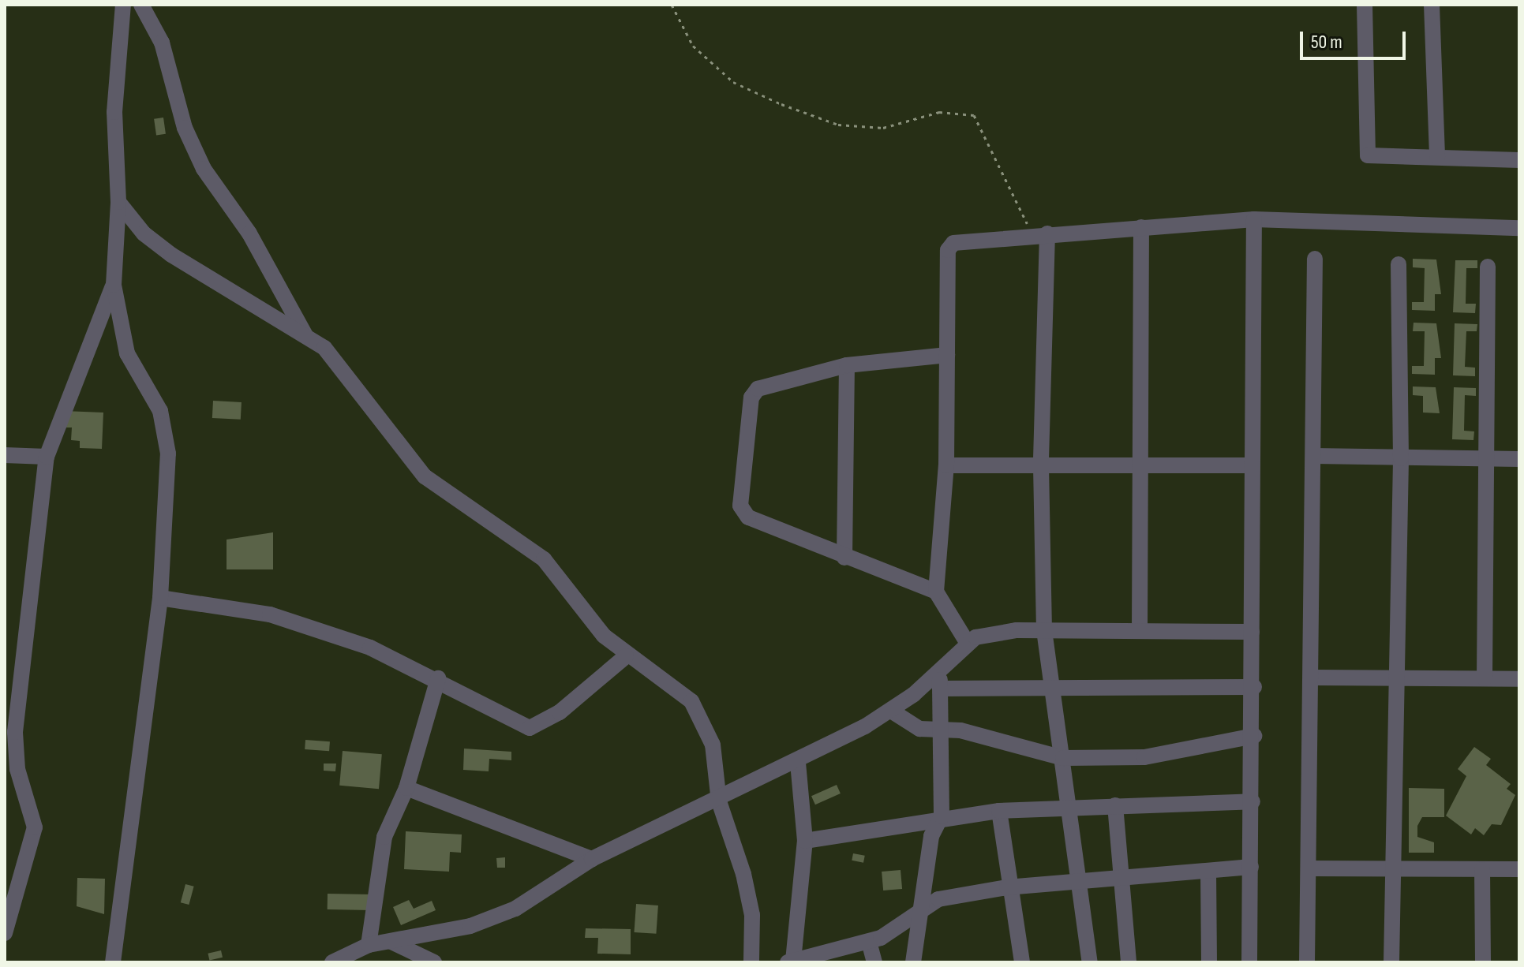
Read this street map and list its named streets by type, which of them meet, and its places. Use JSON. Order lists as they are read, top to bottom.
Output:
{
  "scale_bar": "50 m"
}
